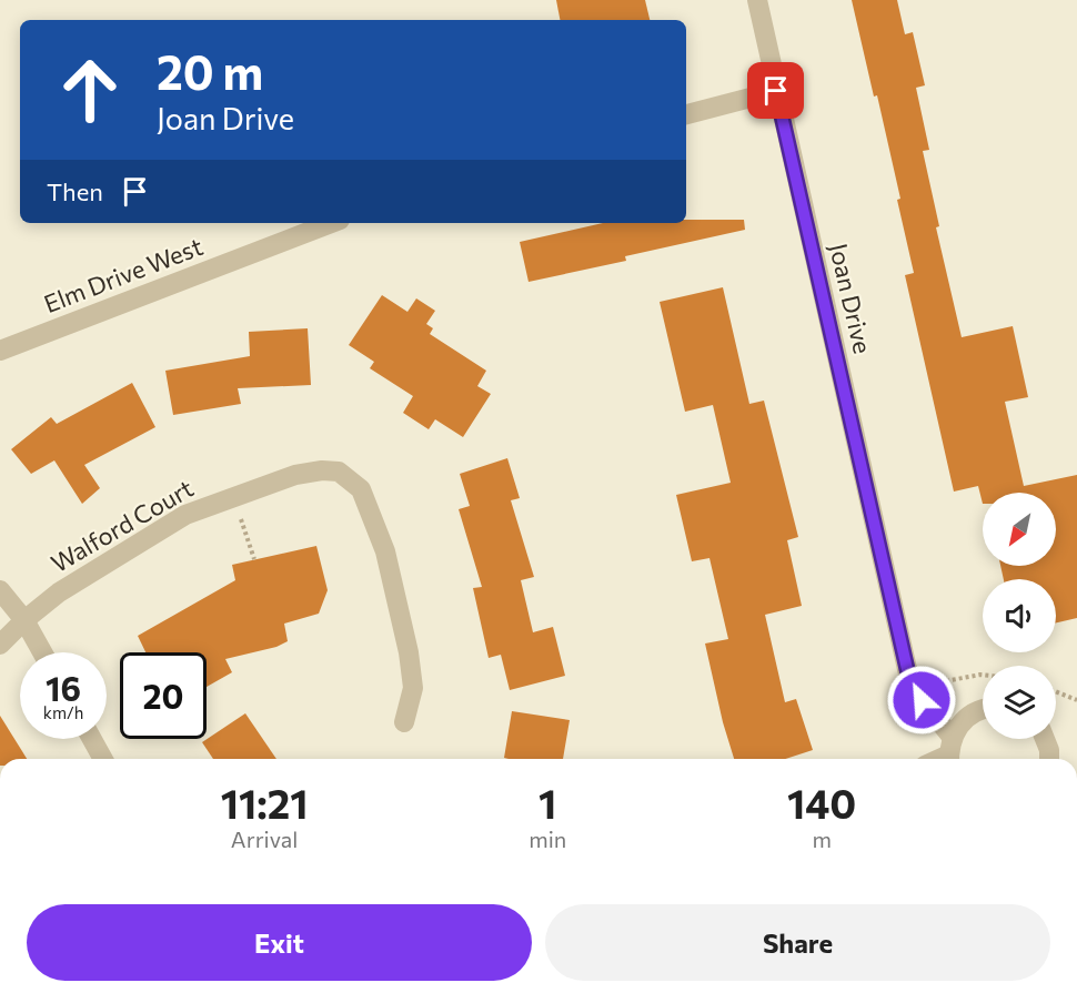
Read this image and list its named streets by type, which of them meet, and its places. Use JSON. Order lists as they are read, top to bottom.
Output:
{
  "streets": {
    "street": ["Elm Drive West", "Joan Drive", "Walford Court"]
  },
  "north": "bottom left",
  "page": {
    "turn": ["20 m", "Joan Drive"],
    "then": "Then",
    "speed": "16 km/h",
    "limit": "20",
    "eta": [
      "11:21",
      "Arrival",
      "1",
      "min",
      "140",
      "m"
    ],
    "buttons": ["Exit", "Share"]
  }
}
